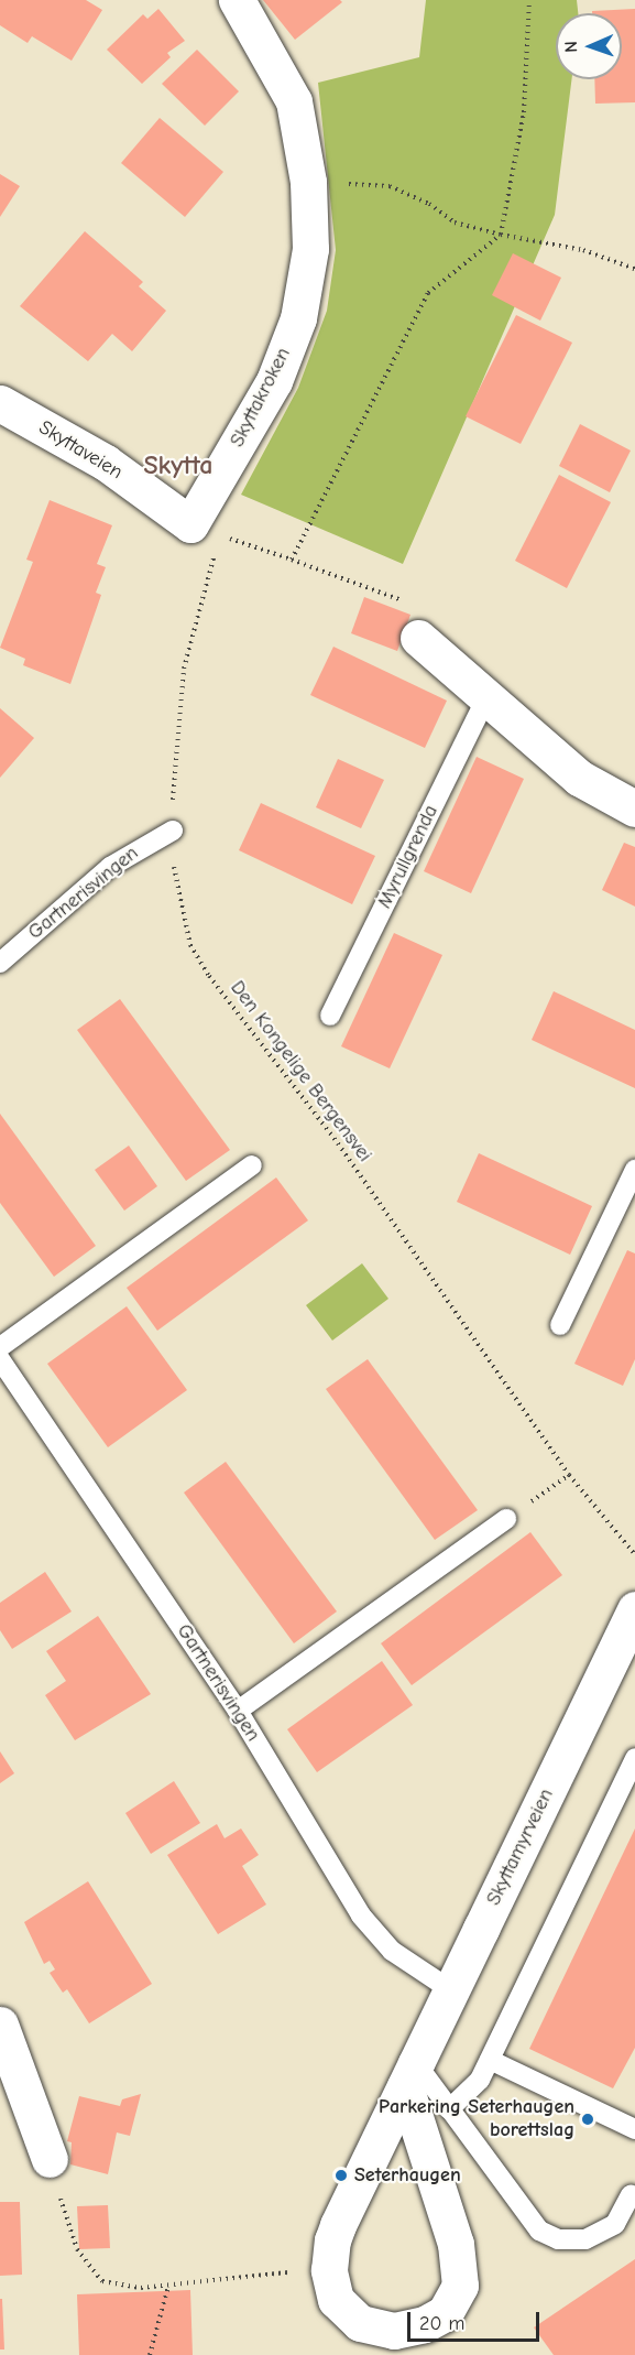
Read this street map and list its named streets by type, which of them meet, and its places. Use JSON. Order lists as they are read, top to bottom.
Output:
{
  "streets": {
    "street": ["Skyttakroken", "Skyttaveien", "Skyttamyrveien"],
    "lane": ["Myrullgrenda", "Gartnerisvingen"],
    "path": ["Den Kongelige Bergensvei"]
  },
  "crossings": [
    ["Skyttakroken", "Skyttaveien"],
    ["Skyttakroken", "Den Kongelige Bergensvei"],
    ["Skyttaveien", "Den Kongelige Bergensvei"],
    ["Gartnerisvingen", "Den Kongelige Bergensvei"],
    ["Gartnerisvingen", "Skyttamyrveien"]
  ],
  "districts": ["Skytta"],
  "places": ["Parkering Seterhaugen borettslag", "Seterhaugen"],
  "scale_bar": "20 m",
  "north": "left"
}
